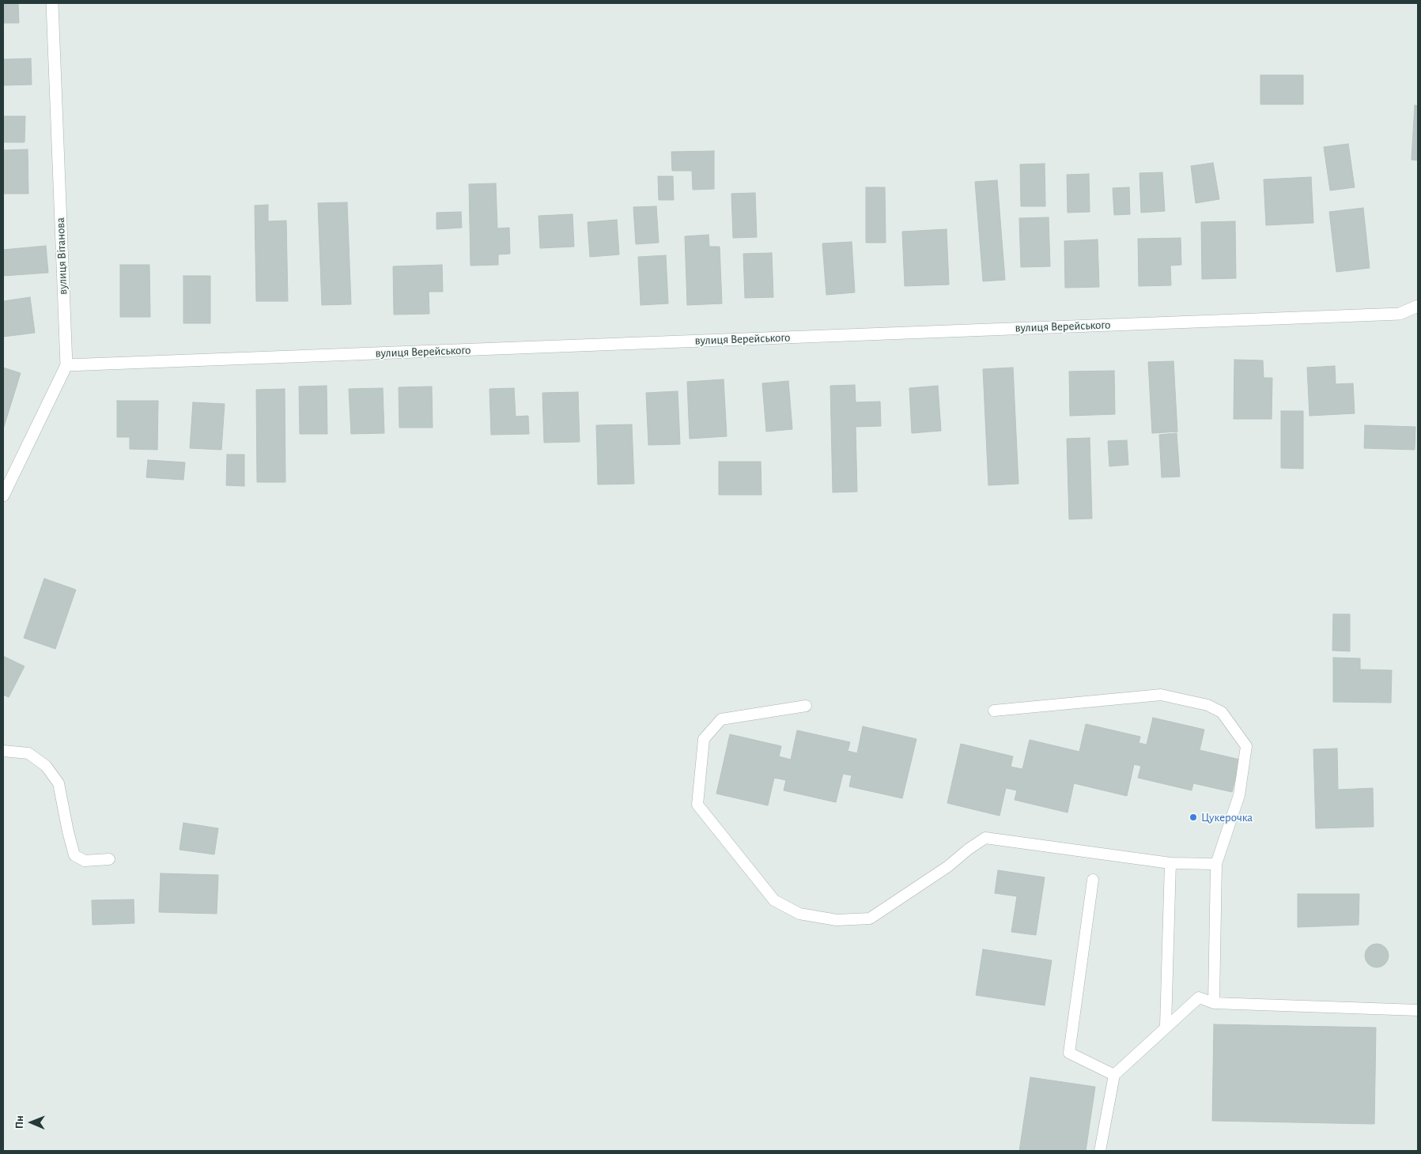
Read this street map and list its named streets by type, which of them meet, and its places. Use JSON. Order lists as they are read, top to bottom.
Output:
{
  "streets": {
    "street": ["вулиця Вітанова", "вулиця Верейського"]
  },
  "crossings": [
    ["вулиця Вітанова", "вулиця Верейського"]
  ],
  "places": ["Цукерочка"],
  "north": "left"
}
